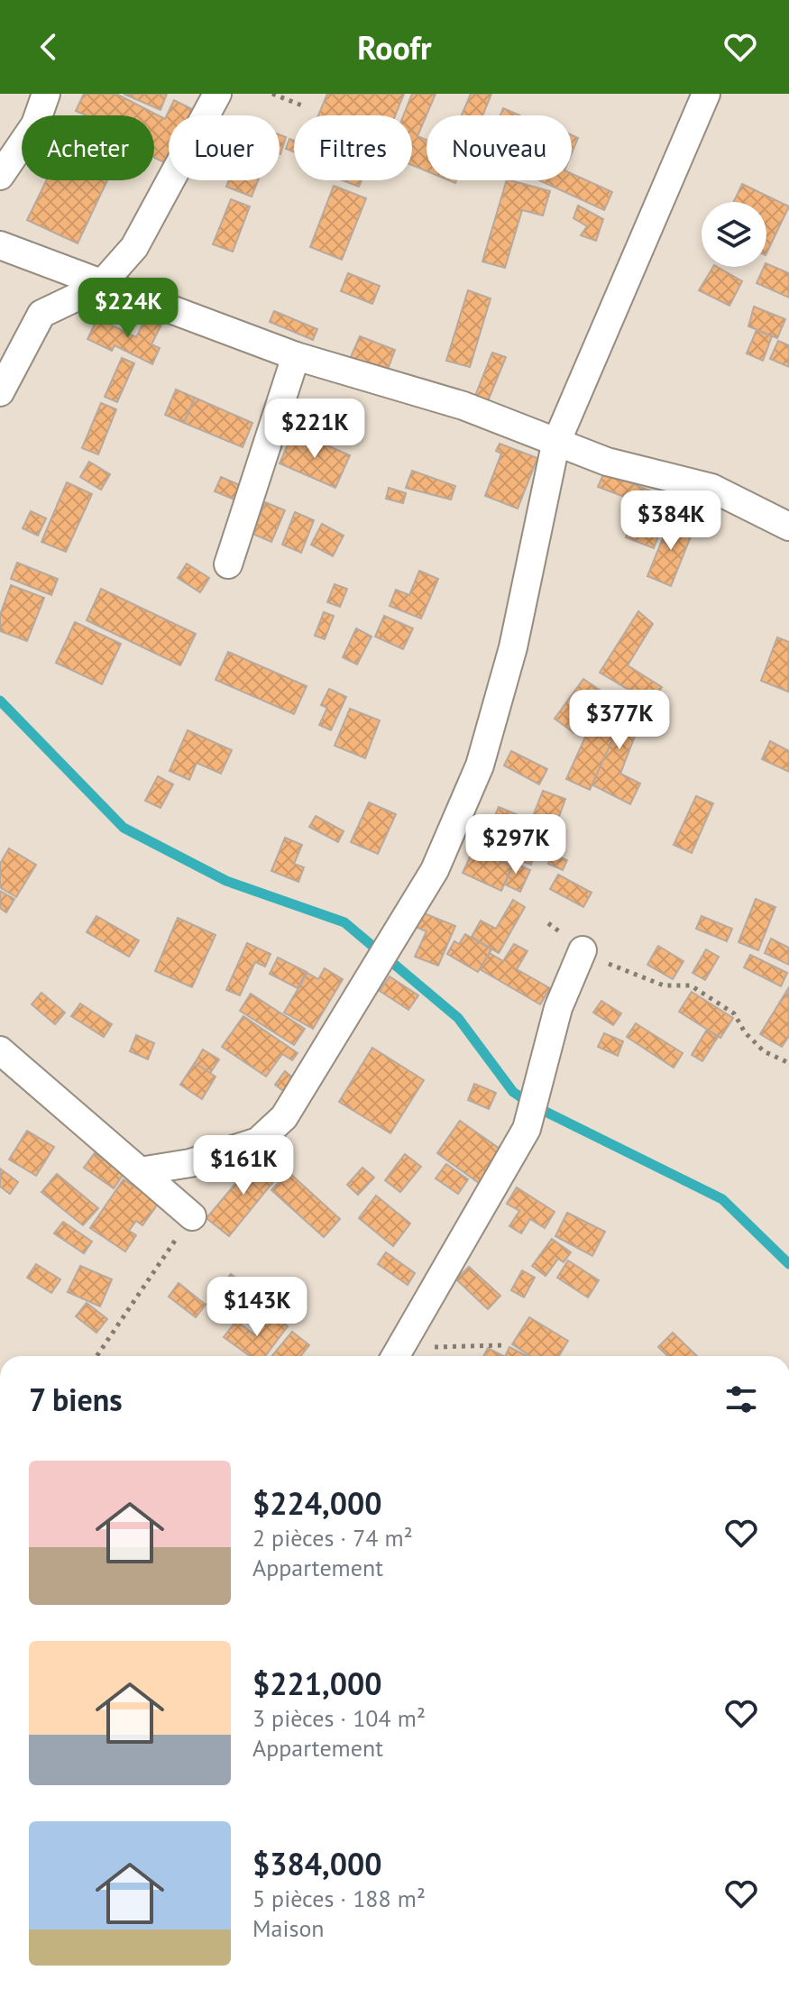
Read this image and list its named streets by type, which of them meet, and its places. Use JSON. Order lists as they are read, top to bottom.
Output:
{
  "page": {
    "header": "Roofr",
    "chip": [
      "Acheter",
      "Louer",
      "Filtres",
      "Nouveau"
    ],
    "price": [
      "$224K",
      "$221K",
      "$384K",
      "$377K",
      "$297K",
      "$161K",
      "$143K"
    ],
    "heading": "7 biens",
    "list": [
      {
        "name": "$224,000",
        "note": "2 pièces · 74 m² · Appartement"
      },
      {
        "name": "$221,000",
        "note": "3 pièces · 104 m² · Appartement"
      },
      {
        "name": "$384,000",
        "note": "5 pièces · 188 m² · Maison"
      }
    ]
  }
}
